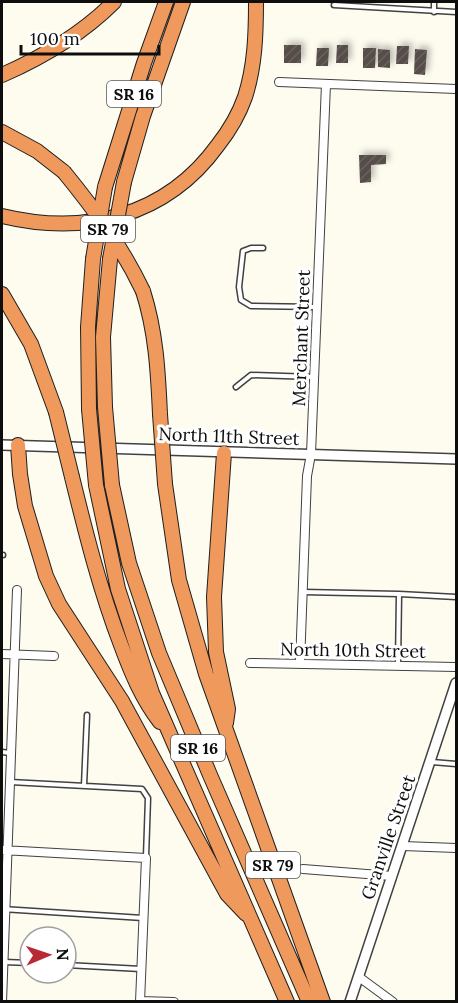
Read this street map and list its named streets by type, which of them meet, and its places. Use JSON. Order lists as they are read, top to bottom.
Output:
{
  "streets": {
    "highway": ["SR 16", "SR 79"],
    "street": [
      "Merchant Street",
      "North 11th Street",
      "North 10th Street",
      "Granville Street"
    ]
  },
  "crossings": [
    ["Merchant Street", "North 11th Street"],
    ["Merchant Street", "North 10th Street"]
  ],
  "scale_bar": "100 m",
  "north": "right"
}
